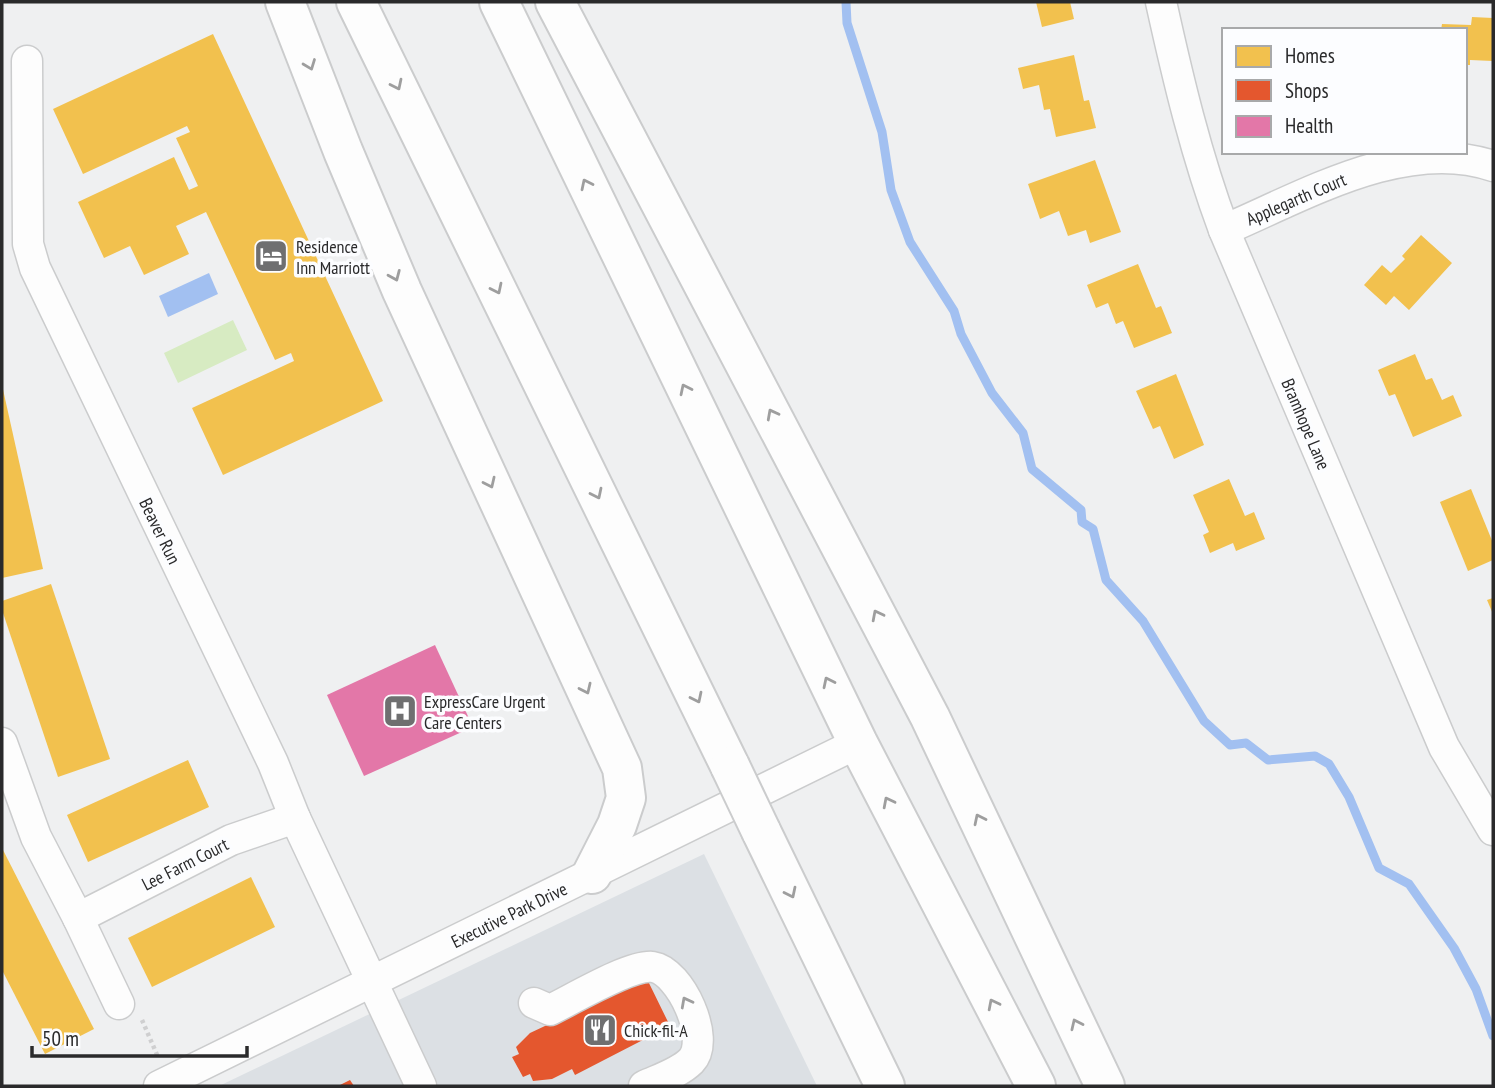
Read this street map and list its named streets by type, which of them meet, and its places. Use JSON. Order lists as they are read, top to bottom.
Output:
{
  "streets": {
    "street": [
      "Applegarth Court",
      "Bramhope Lane",
      "Beaver Run",
      "Lee Farm Court",
      "Executive Park Drive"
    ]
  },
  "crossings": [
    ["Applegarth Court", "Bramhope Lane"],
    ["Beaver Run", "Lee Farm Court"],
    ["Beaver Run", "Executive Park Drive"]
  ],
  "places": {
    "hotel": ["Residence Inn Marriott"],
    "hospital": ["ExpressCare Urgent Care Centers"],
    "restaurant": ["Chick-fil-A"]
  },
  "legend": ["Homes", "Shops", "Health"],
  "scale_bar": "50 m"
}
